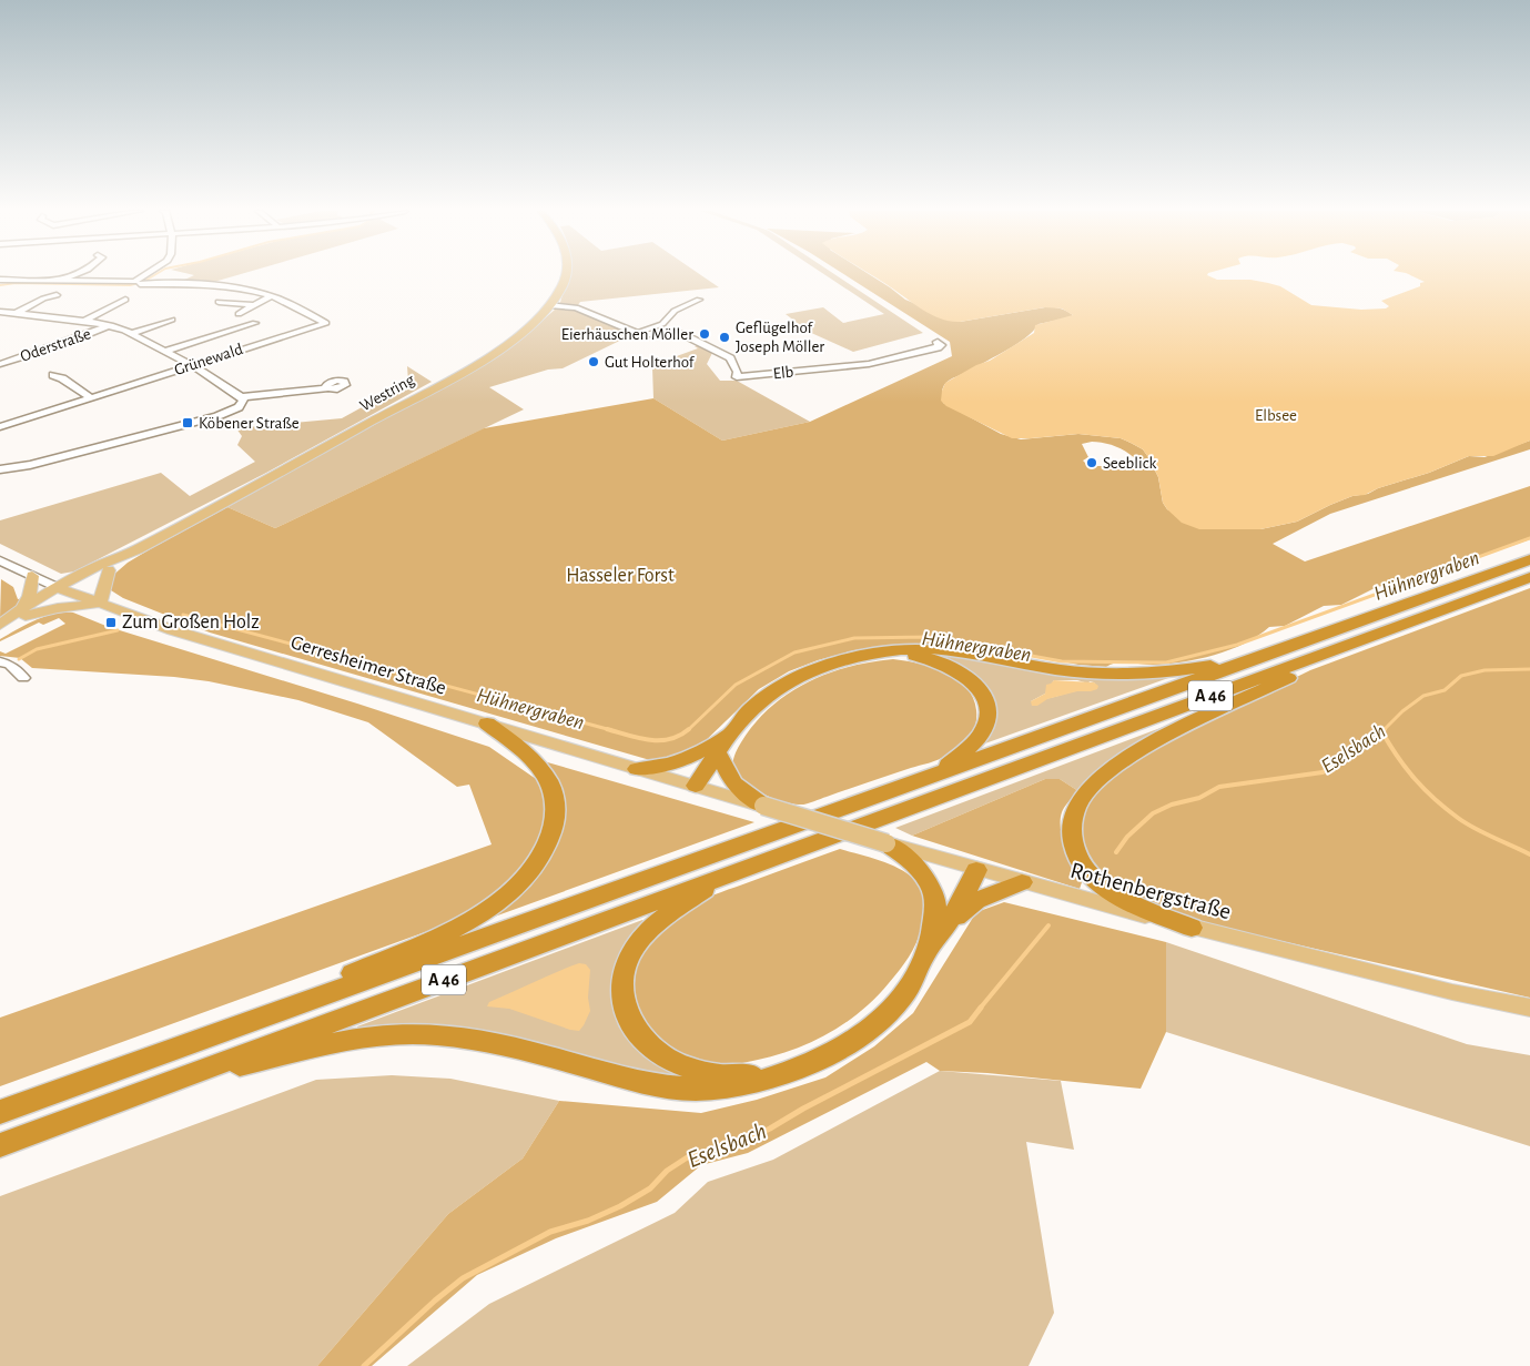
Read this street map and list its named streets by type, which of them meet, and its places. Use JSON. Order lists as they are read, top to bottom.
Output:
{
  "streets": {
    "highway": ["A 46"],
    "main road": ["Westring", "Gerresheimer Straße", "Rothenbergstraße"],
    "street": ["Oderstraße", "Grünewald", "Elb"]
  },
  "crossings": [
    ["Elb", "Westring"],
    ["Westring", "Gerresheimer Straße"],
    ["Gerresheimer Straße", "Rothenbergstraße"]
  ],
  "water": ["Hühnergraben", "Eselsbach"],
  "parks": ["Elbsee", "Hasseler Forst"],
  "places": {
    "other": [
      "Eierhäuschen Möller",
      "Geflügelhof Joseph Möller",
      "Gut Holterhof",
      "Seeblick"
    ],
    "transit": ["Köbener Straße", "Zum Großen Holz"]
  }
}
